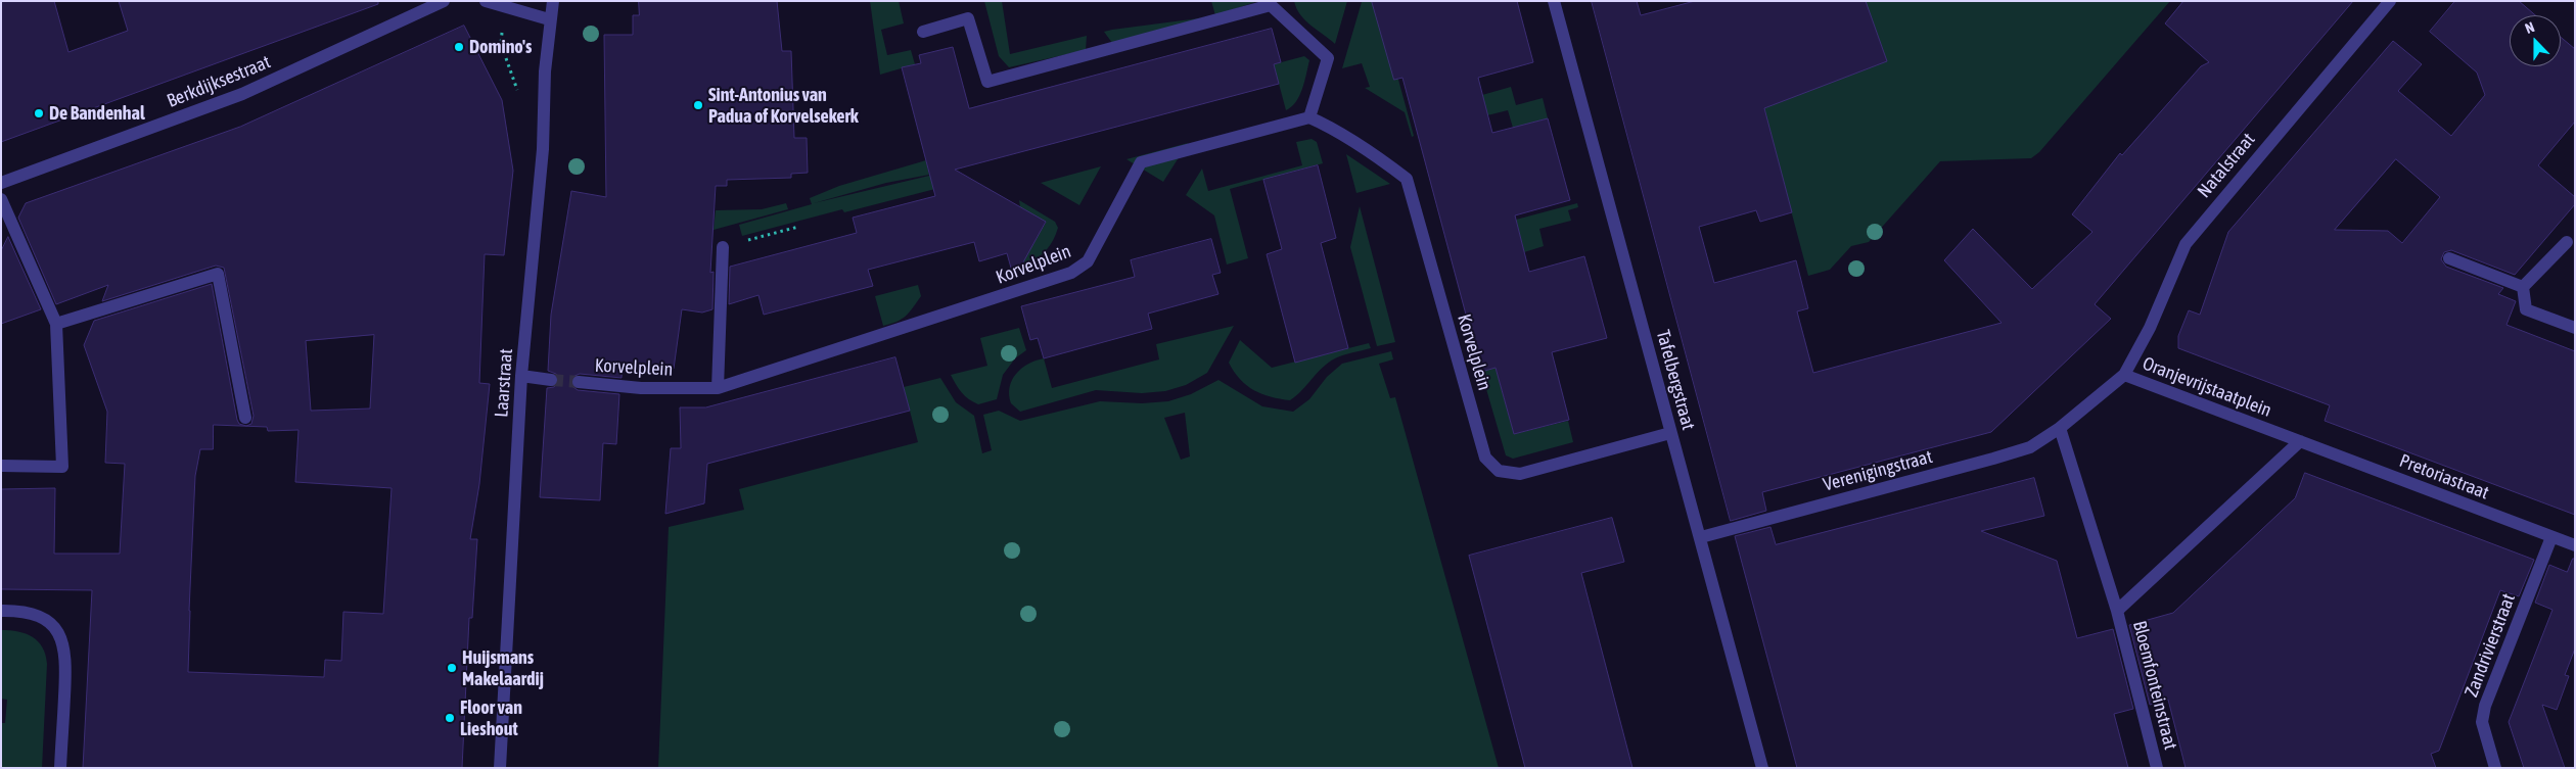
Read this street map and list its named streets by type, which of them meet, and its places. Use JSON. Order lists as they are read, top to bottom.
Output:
{
  "streets": {
    "street": [
      "Berkdijksestraat",
      "Natalstraat",
      "Korvelplein",
      "Tafelbergstraat",
      "Laarstraat",
      "Oranjevrijstaatplein",
      "Verenigingstraat",
      "Pretoriastraat",
      "Zandrivierstraat",
      "Bloemfonteinstraat"
    ]
  },
  "crossings": [
    ["Natalstraat", "Oranjevrijstaatplein"],
    ["Korvelplein", "Tafelbergstraat"],
    ["Tafelbergstraat", "Verenigingstraat"],
    ["Oranjevrijstaatplein", "Verenigingstraat"],
    ["Oranjevrijstaatplein", "Pretoriastraat"],
    ["Pretoriastraat", "Zandrivierstraat"]
  ],
  "places": [
    "Domino's",
    "Sint-Antonius van Padua of Korvelsekerk",
    "De Bandenhal",
    "Huijsmans Makelaardij",
    "Floor van Lieshout"
  ],
  "north": "top"
}
